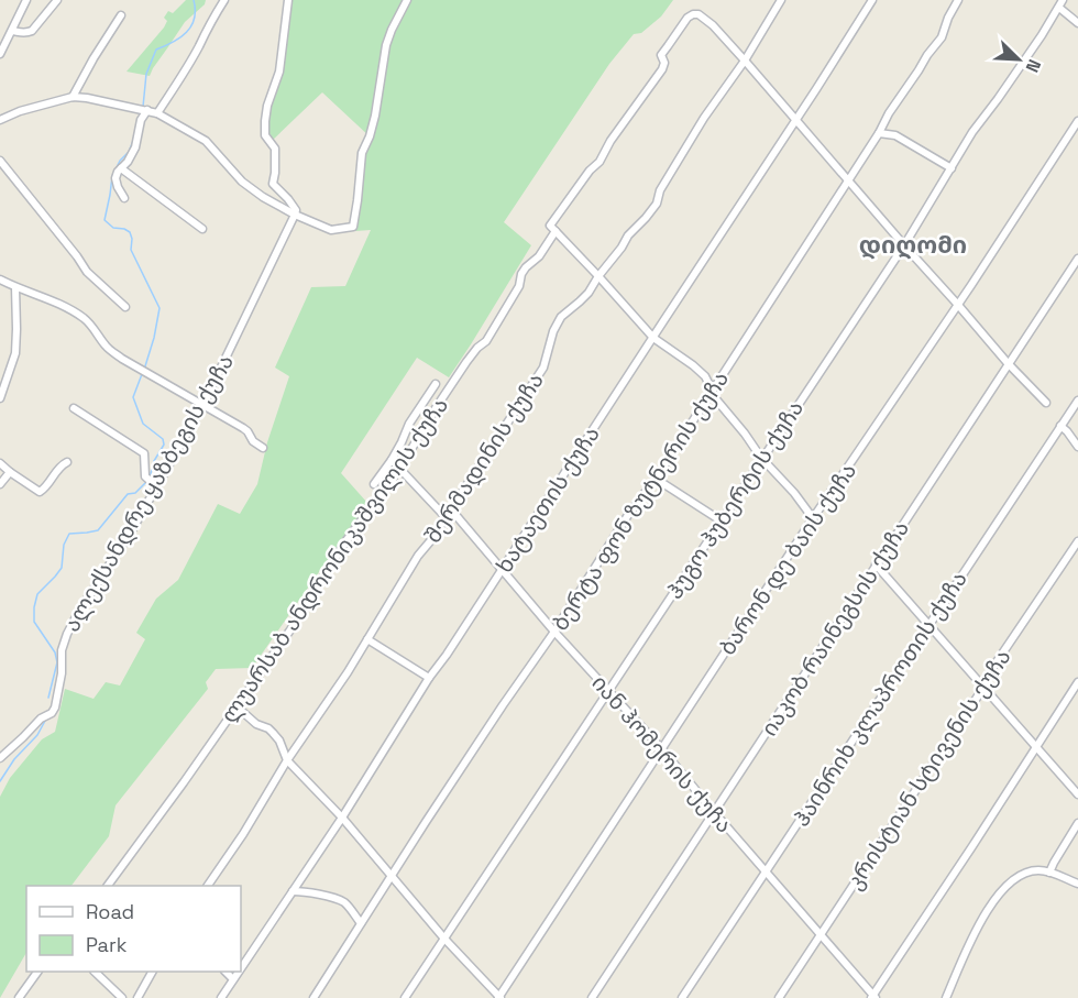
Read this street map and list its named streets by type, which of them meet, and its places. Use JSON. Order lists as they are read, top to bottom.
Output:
{
  "streets": {
    "street": [
      "შერმადინის ქუჩა",
      "ალექსანდრე ყაზბეგის ქუჩა",
      "ხატაეთის ქუჩა",
      "ჰუგო ჰუბერტის ქუჩა",
      "ბერტა ფონ ზუტნერის ქუჩა",
      "ბარონ დე ბაის ქუჩა",
      "ლუარსაბ ანდრონიკაშვილის ქუჩა",
      "იაკობ რაინეგსის ქუჩა",
      "ჰაინრიხ კლაპროთის ქუჩა",
      "იან ჰომერის ქუჩა",
      "კრისტიან სტივენის ქუჩა"
    ]
  },
  "crossings": [
    ["შერმადინის ქუჩა", "ლუარსაბ ანდრონიკაშვილის ქუჩა"],
    ["შერმადინის ქუჩა", "იან ჰომერის ქუჩა"],
    ["ხატაეთის ქუჩა", "იან ჰომერის ქუჩა"],
    ["ჰუგო ჰუბერტის ქუჩა", "იან ჰომერის ქუჩა"],
    ["ბერტა ფონ ზუტნერის ქუჩა", "იან ჰომერის ქუჩა"],
    ["ბარონ დე ბაის ქუჩა", "იან ჰომერის ქუჩა"],
    ["იაკობ რაინეგსის ქუჩა", "იან ჰომერის ქუჩა"],
    ["ჰაინრიხ კლაპროთის ქუჩა", "იან ჰომერის ქუჩა"],
    ["იან ჰომერის ქუჩა", "კრისტიან სტივენის ქუჩა"]
  ],
  "districts": ["დიღომი"],
  "legend": ["Road", "Park"],
  "north": "bottom right"
}
